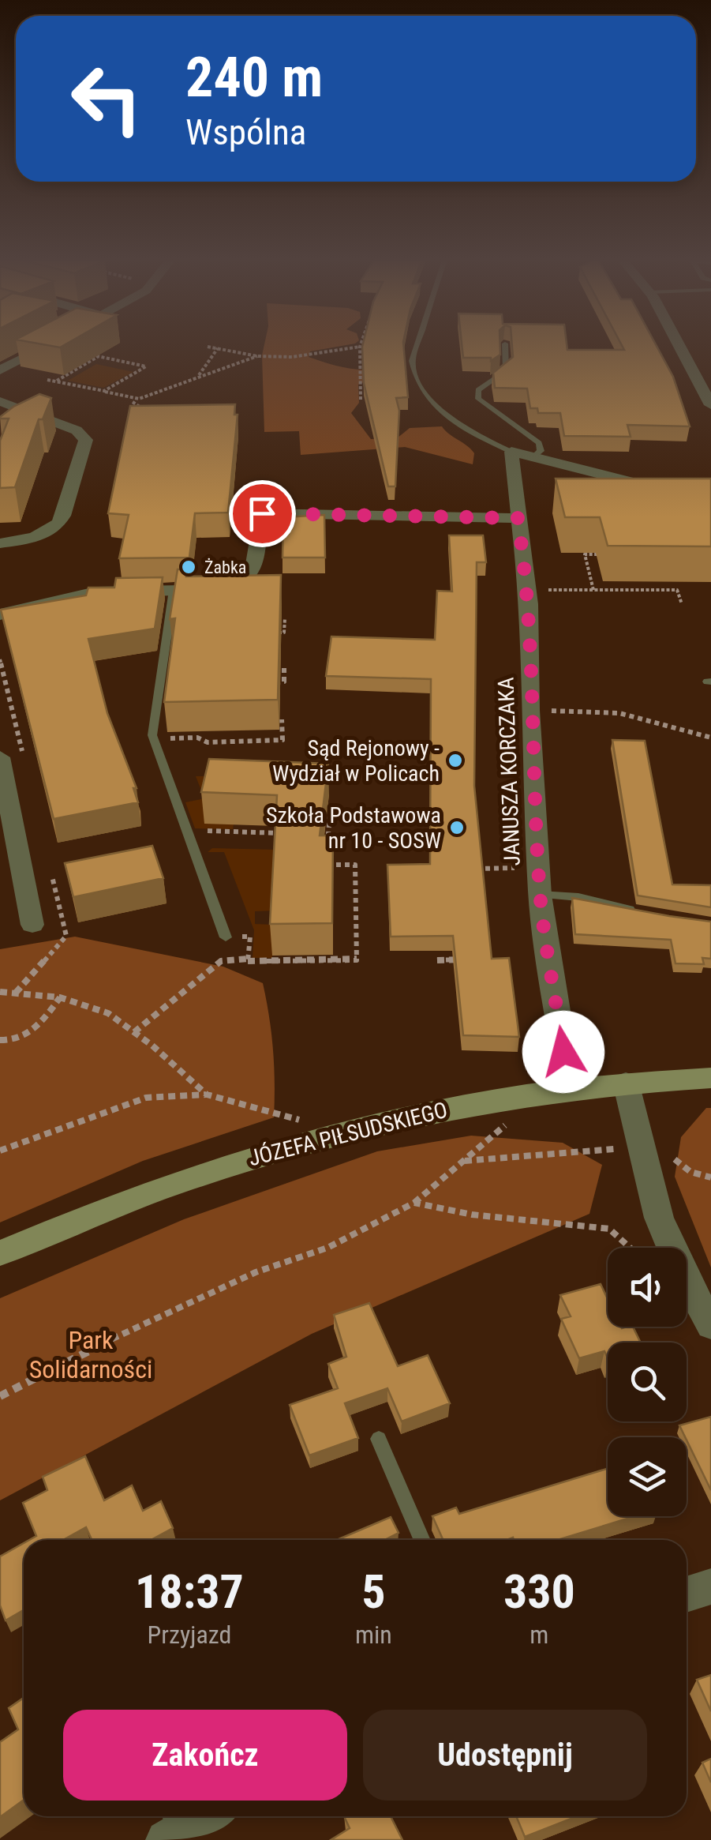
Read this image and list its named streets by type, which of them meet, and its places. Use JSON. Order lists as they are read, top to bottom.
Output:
{
  "streets": {
    "street": ["JANUSZA KORCZAKA", "JÓZEFA PIŁSUDSKIEGO"]
  },
  "crossings": [
    ["JANUSZA KORCZAKA", "JÓZEFA PIŁSUDSKIEGO"]
  ],
  "parks": ["Park Solidarności"],
  "places": ["Żabka", "Sąd Rejonowy - Wydział w Policach", "Szkoła Podstawowa nr 10 - SOSW"],
  "page": {
    "turn": ["240 m", "Wspólna"],
    "eta": [
      "18:37",
      "Przyjazd",
      "5",
      "min",
      "330",
      "m"
    ],
    "buttons": ["Zakończ", "Udostępnij"]
  }
}
